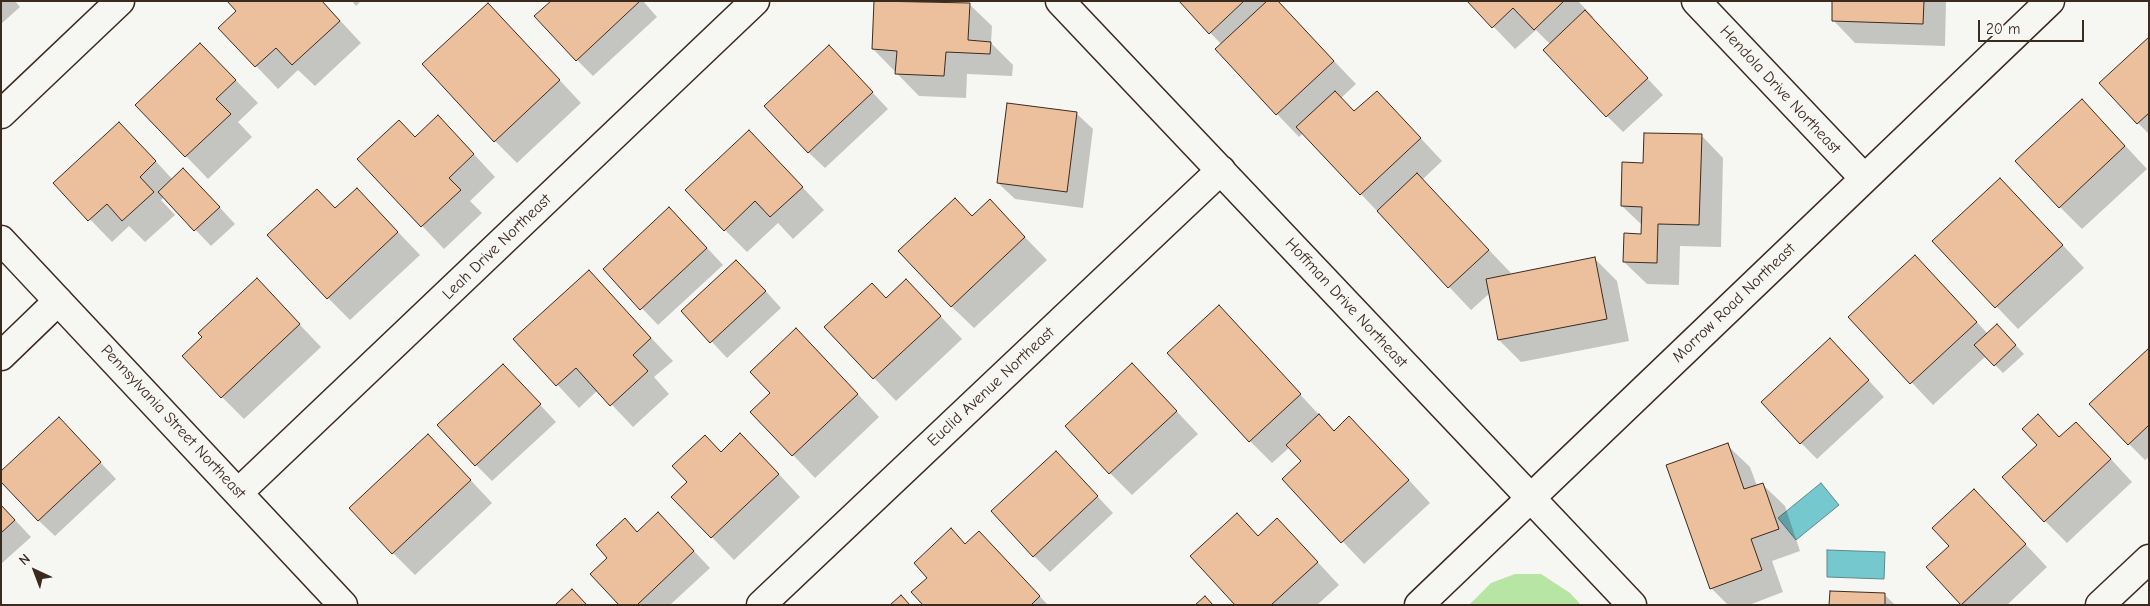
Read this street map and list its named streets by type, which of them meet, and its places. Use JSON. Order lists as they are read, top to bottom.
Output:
{
  "streets": {
    "street": [
      "Hendola Drive Northeast",
      "Leah Drive Northeast",
      "Hoffman Drive Northeast",
      "Morrow Road Northeast",
      "Euclid Avenue Northeast",
      "Pennsylvania Street Northeast"
    ]
  },
  "crossings": [
    ["Hendola Drive Northeast", "Morrow Road Northeast"],
    ["Leah Drive Northeast", "Pennsylvania Street Northeast"],
    ["Hoffman Drive Northeast", "Morrow Road Northeast"],
    ["Hoffman Drive Northeast", "Euclid Avenue Northeast"]
  ],
  "scale_bar": "20 m",
  "north": "top left"
}
